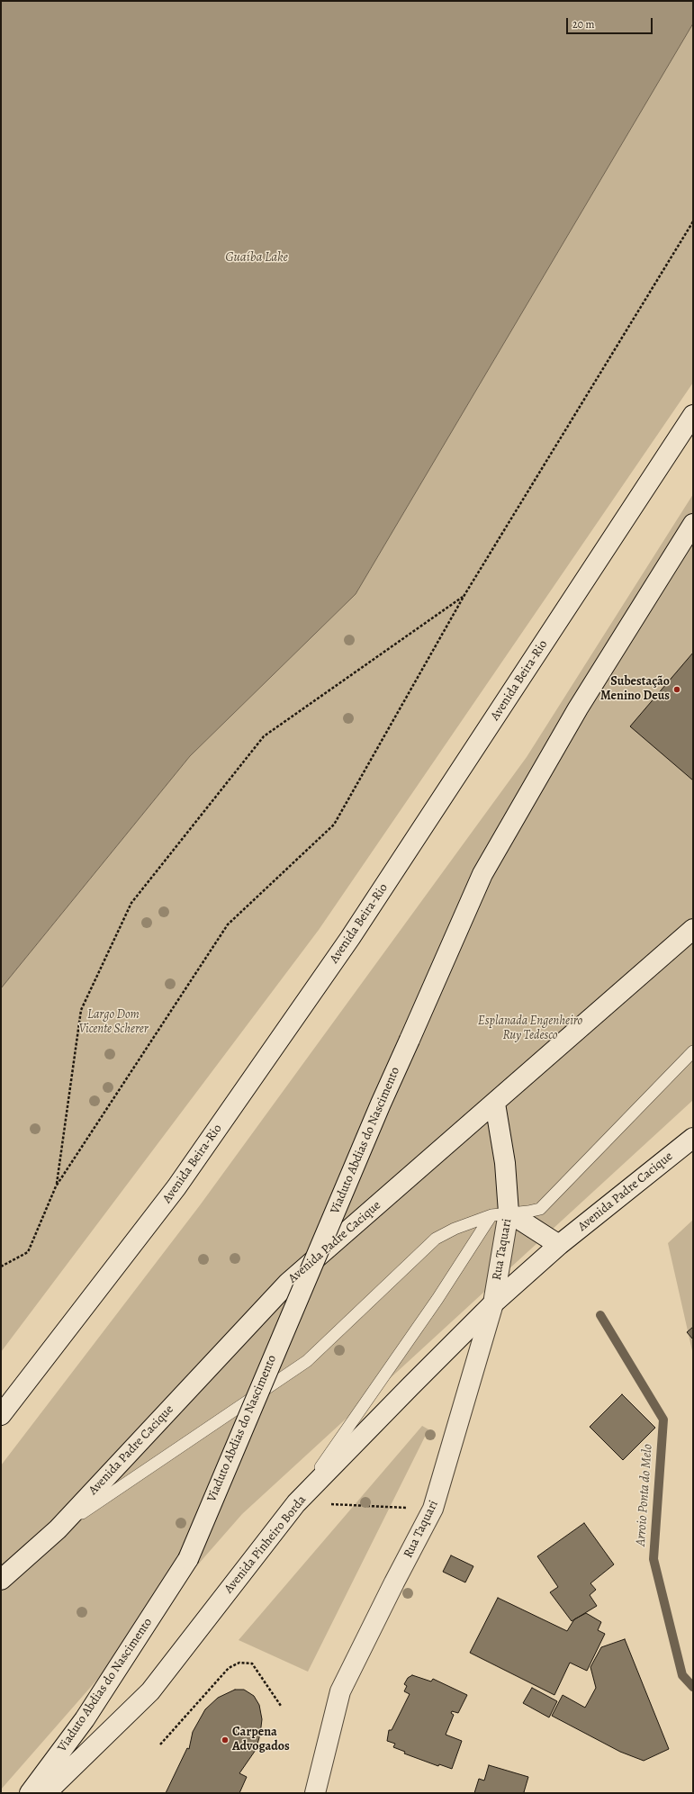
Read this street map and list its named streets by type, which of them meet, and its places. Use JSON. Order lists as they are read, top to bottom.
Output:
{
  "streets": {
    "main road": [
      "Avenida Beira-Rio",
      "Viaduto Abdias do Nascimento",
      "Avenida Padre Cacique",
      "Rua Taquari",
      "Avenida Pinheiro Borda"
    ]
  },
  "crossings": [
    ["Avenida Padre Cacique", "Rua Taquari"],
    ["Avenida Padre Cacique", "Avenida Pinheiro Borda"],
    ["Rua Taquari", "Avenida Pinheiro Borda"]
  ],
  "water": ["Guaíba Lake", "Arroio Ponta do Melo"],
  "parks": ["Largo Dom Vicente Scherer", "Esplanada Engenheiro Ruy Tedesco"],
  "places": ["Subestação Menino Deus", "Carpena Advogados"],
  "scale_bar": "20 m"
}
